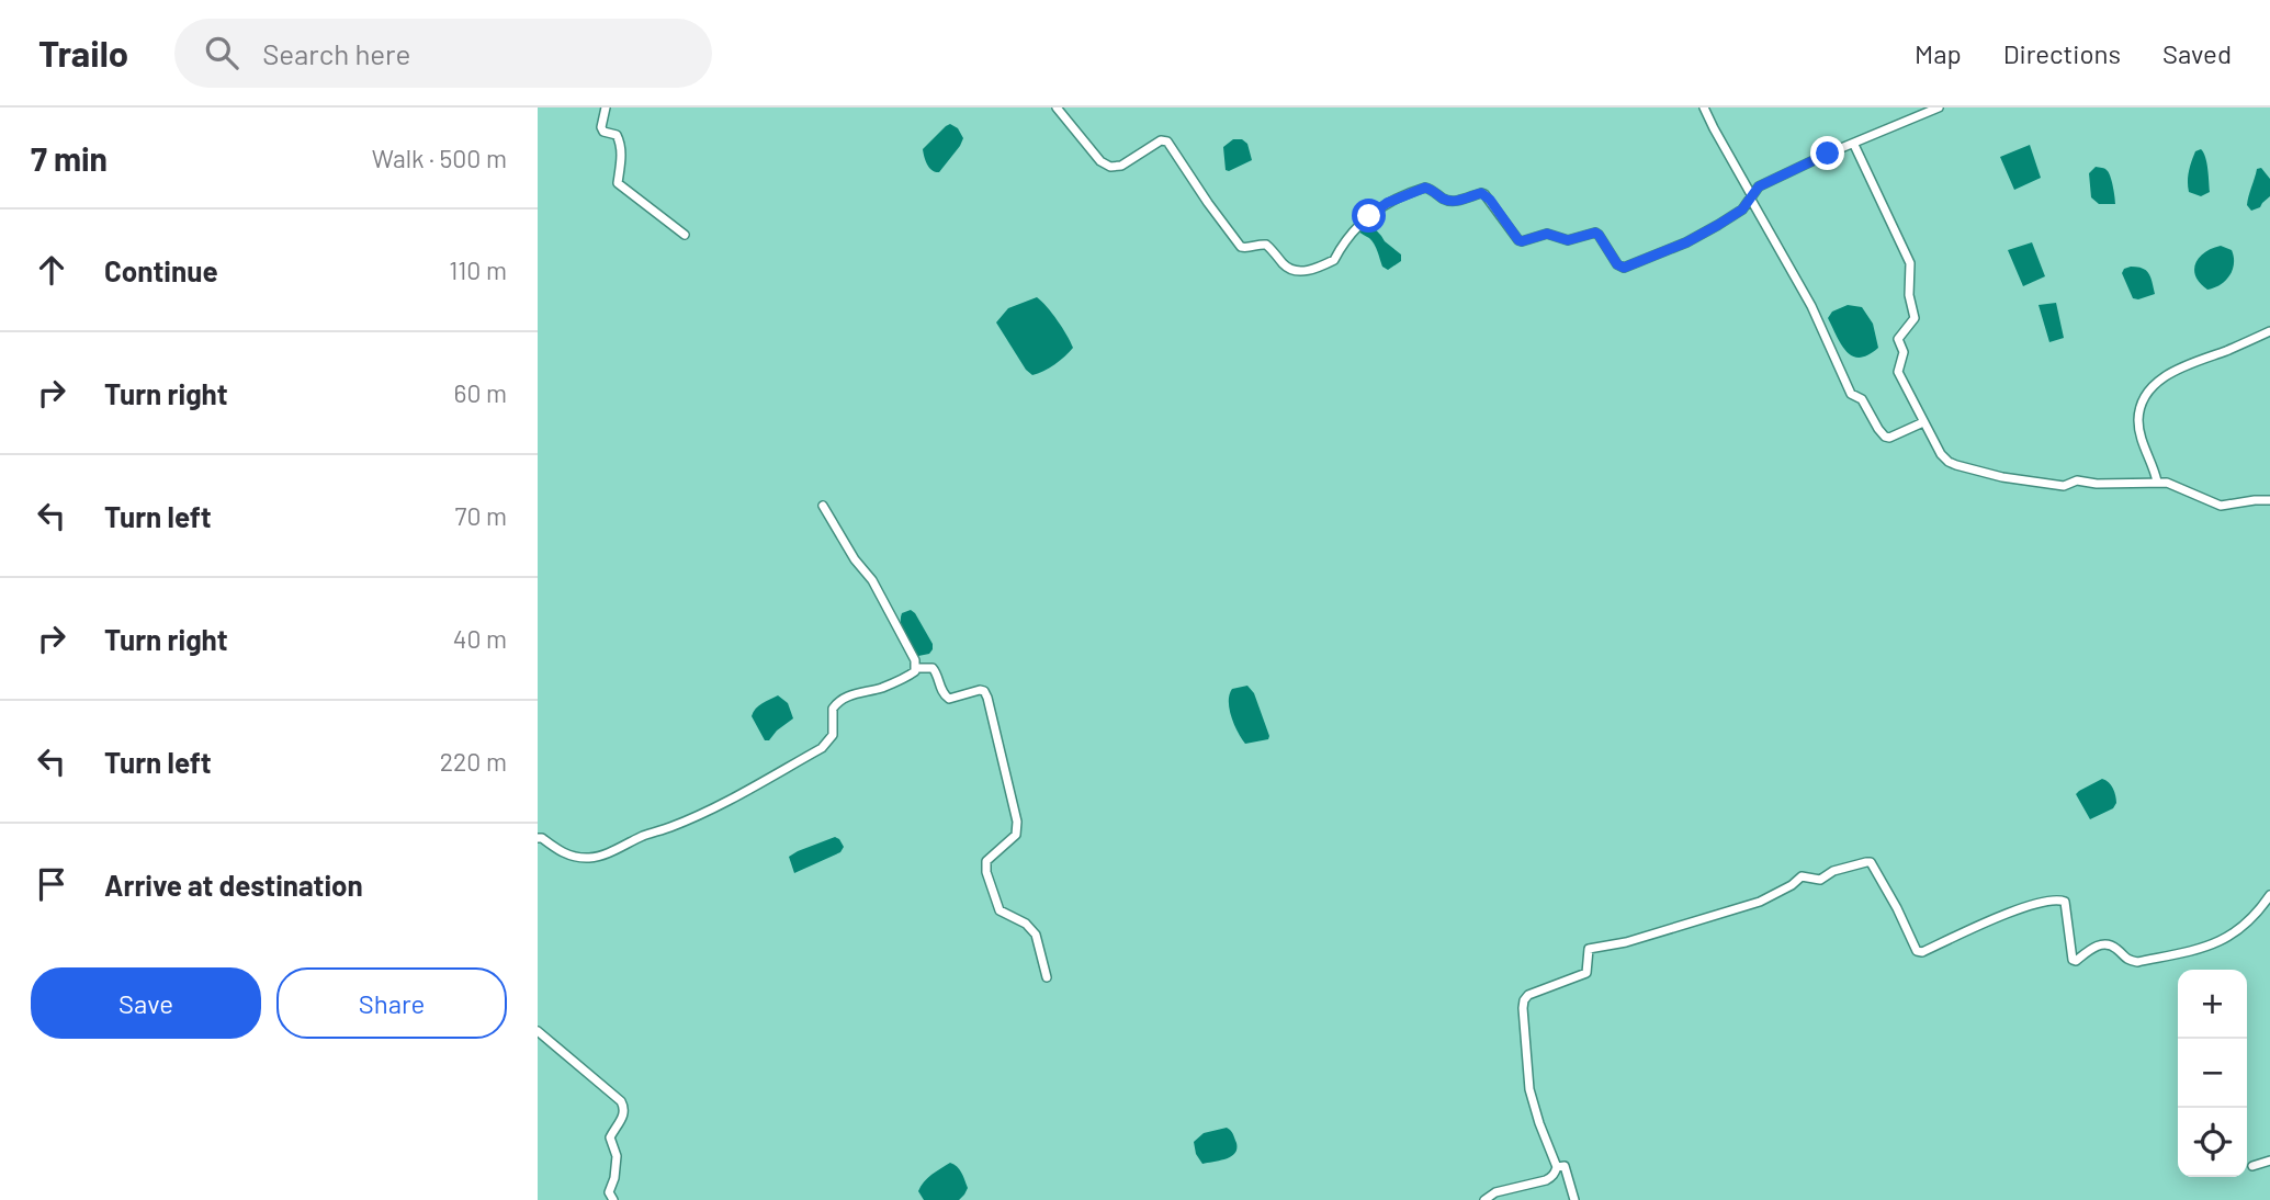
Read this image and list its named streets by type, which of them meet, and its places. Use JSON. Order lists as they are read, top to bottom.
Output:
{
  "page": {
    "header": "Trailo",
    "search": "Search here",
    "nav": ["Map", "Directions", "Saved"],
    "heading": ["7 min", "Walk · 500 m"],
    "list": [
      ["Continue", "110 m"],
      ["Turn right", "60 m"],
      ["Turn left", "70 m"],
      ["Turn right", "40 m"],
      ["Turn left", "220 m"],
      "Arrive at destination"
    ],
    "buttons": ["Save", "Share"],
    "map_buttons": ["+", "−"]
  }
}
